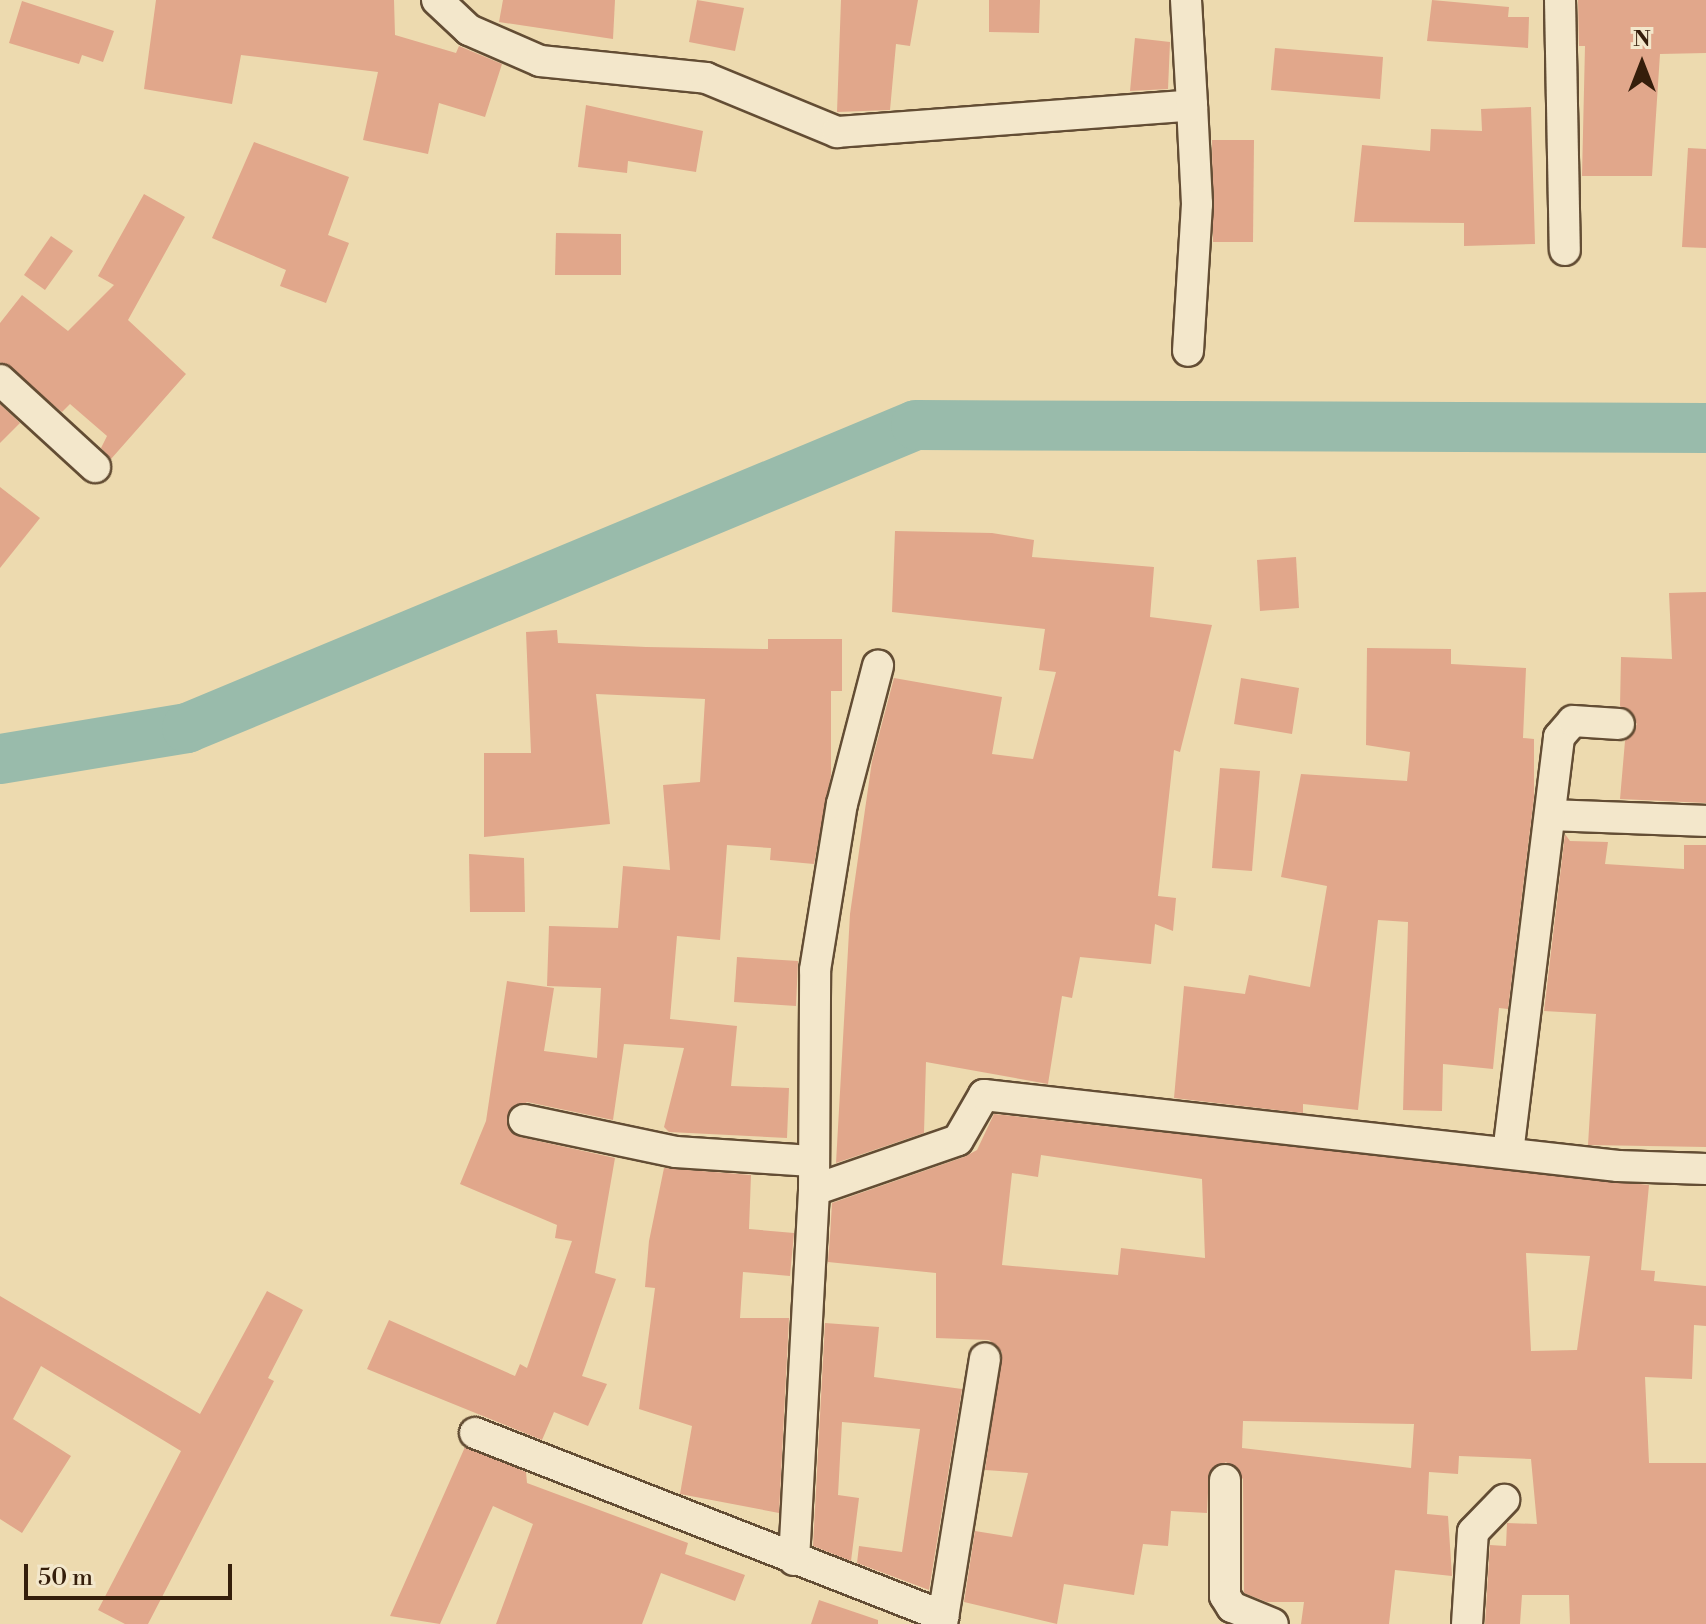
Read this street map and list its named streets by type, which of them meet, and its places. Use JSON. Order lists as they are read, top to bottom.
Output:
{
  "scale_bar": "50 m",
  "north": "top"
}
